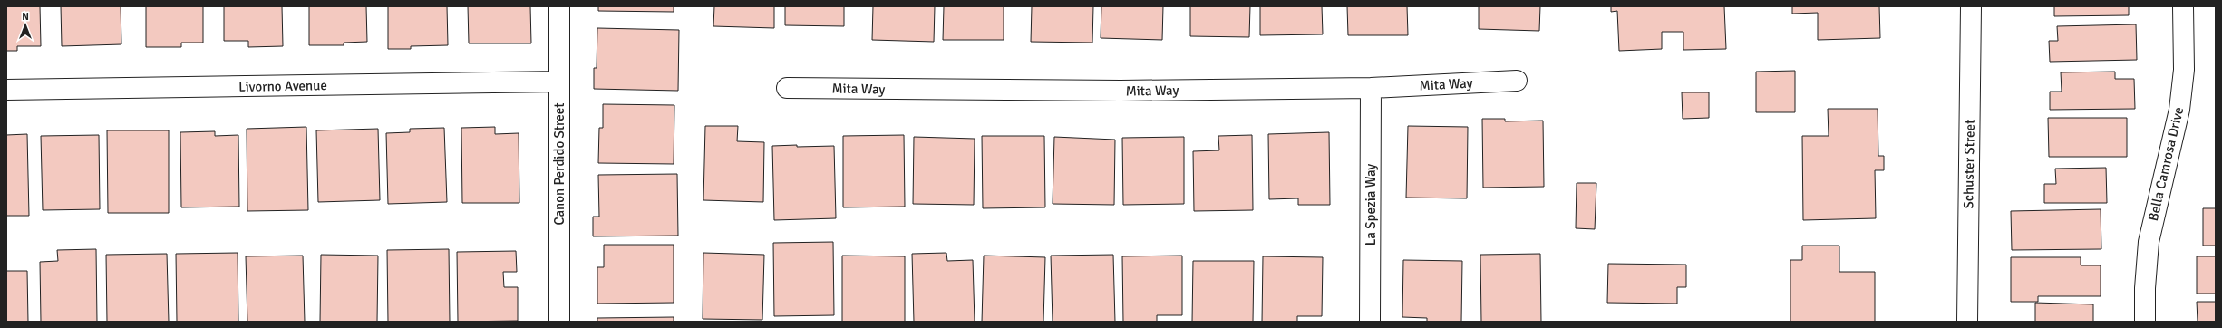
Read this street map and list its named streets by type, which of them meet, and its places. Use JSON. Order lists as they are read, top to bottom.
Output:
{
  "streets": {
    "street": [
      "Mita Way",
      "Livorno Avenue",
      "Canon Perdido Street",
      "Schuster Street",
      "Bella Camrosa Drive",
      "La Spezia Way"
    ]
  },
  "crossings": [
    ["Mita Way", "La Spezia Way"],
    ["Livorno Avenue", "Canon Perdido Street"]
  ],
  "north": "top"
}
